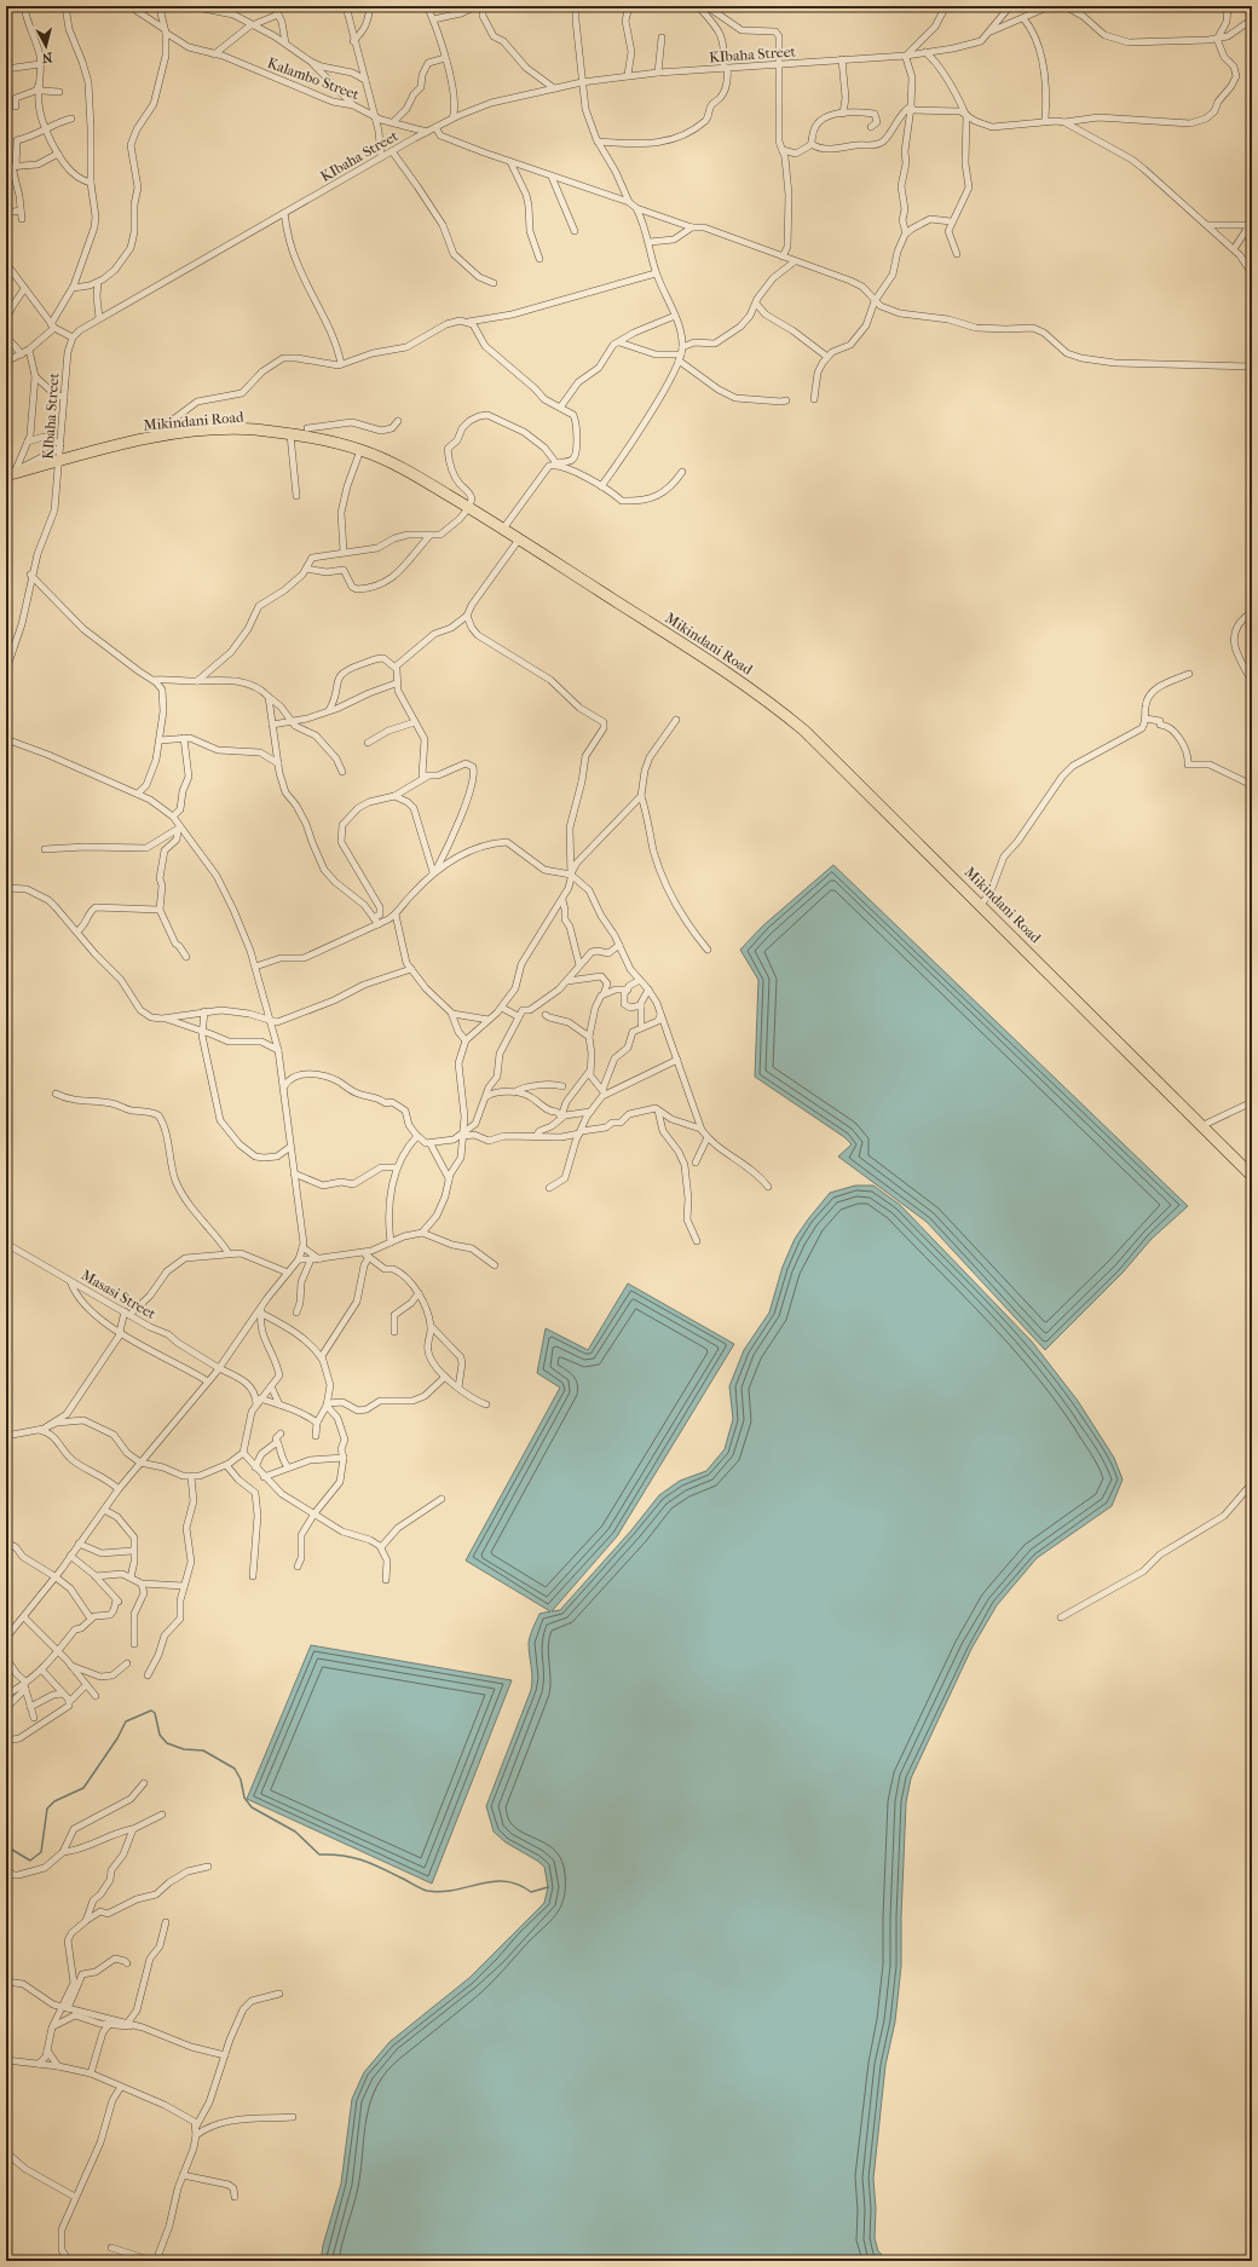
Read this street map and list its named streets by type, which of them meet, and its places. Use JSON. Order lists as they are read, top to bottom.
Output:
{
  "streets": {
    "highway": ["Mikindani Road"],
    "street": ["KIbaha Street", "Kalambo Street", "Masasi Street"]
  },
  "crossings": [
    ["KIbaha Street", "Kalambo Street"],
    ["KIbaha Street", "Mikindani Road"]
  ],
  "north": "bottom"
}
